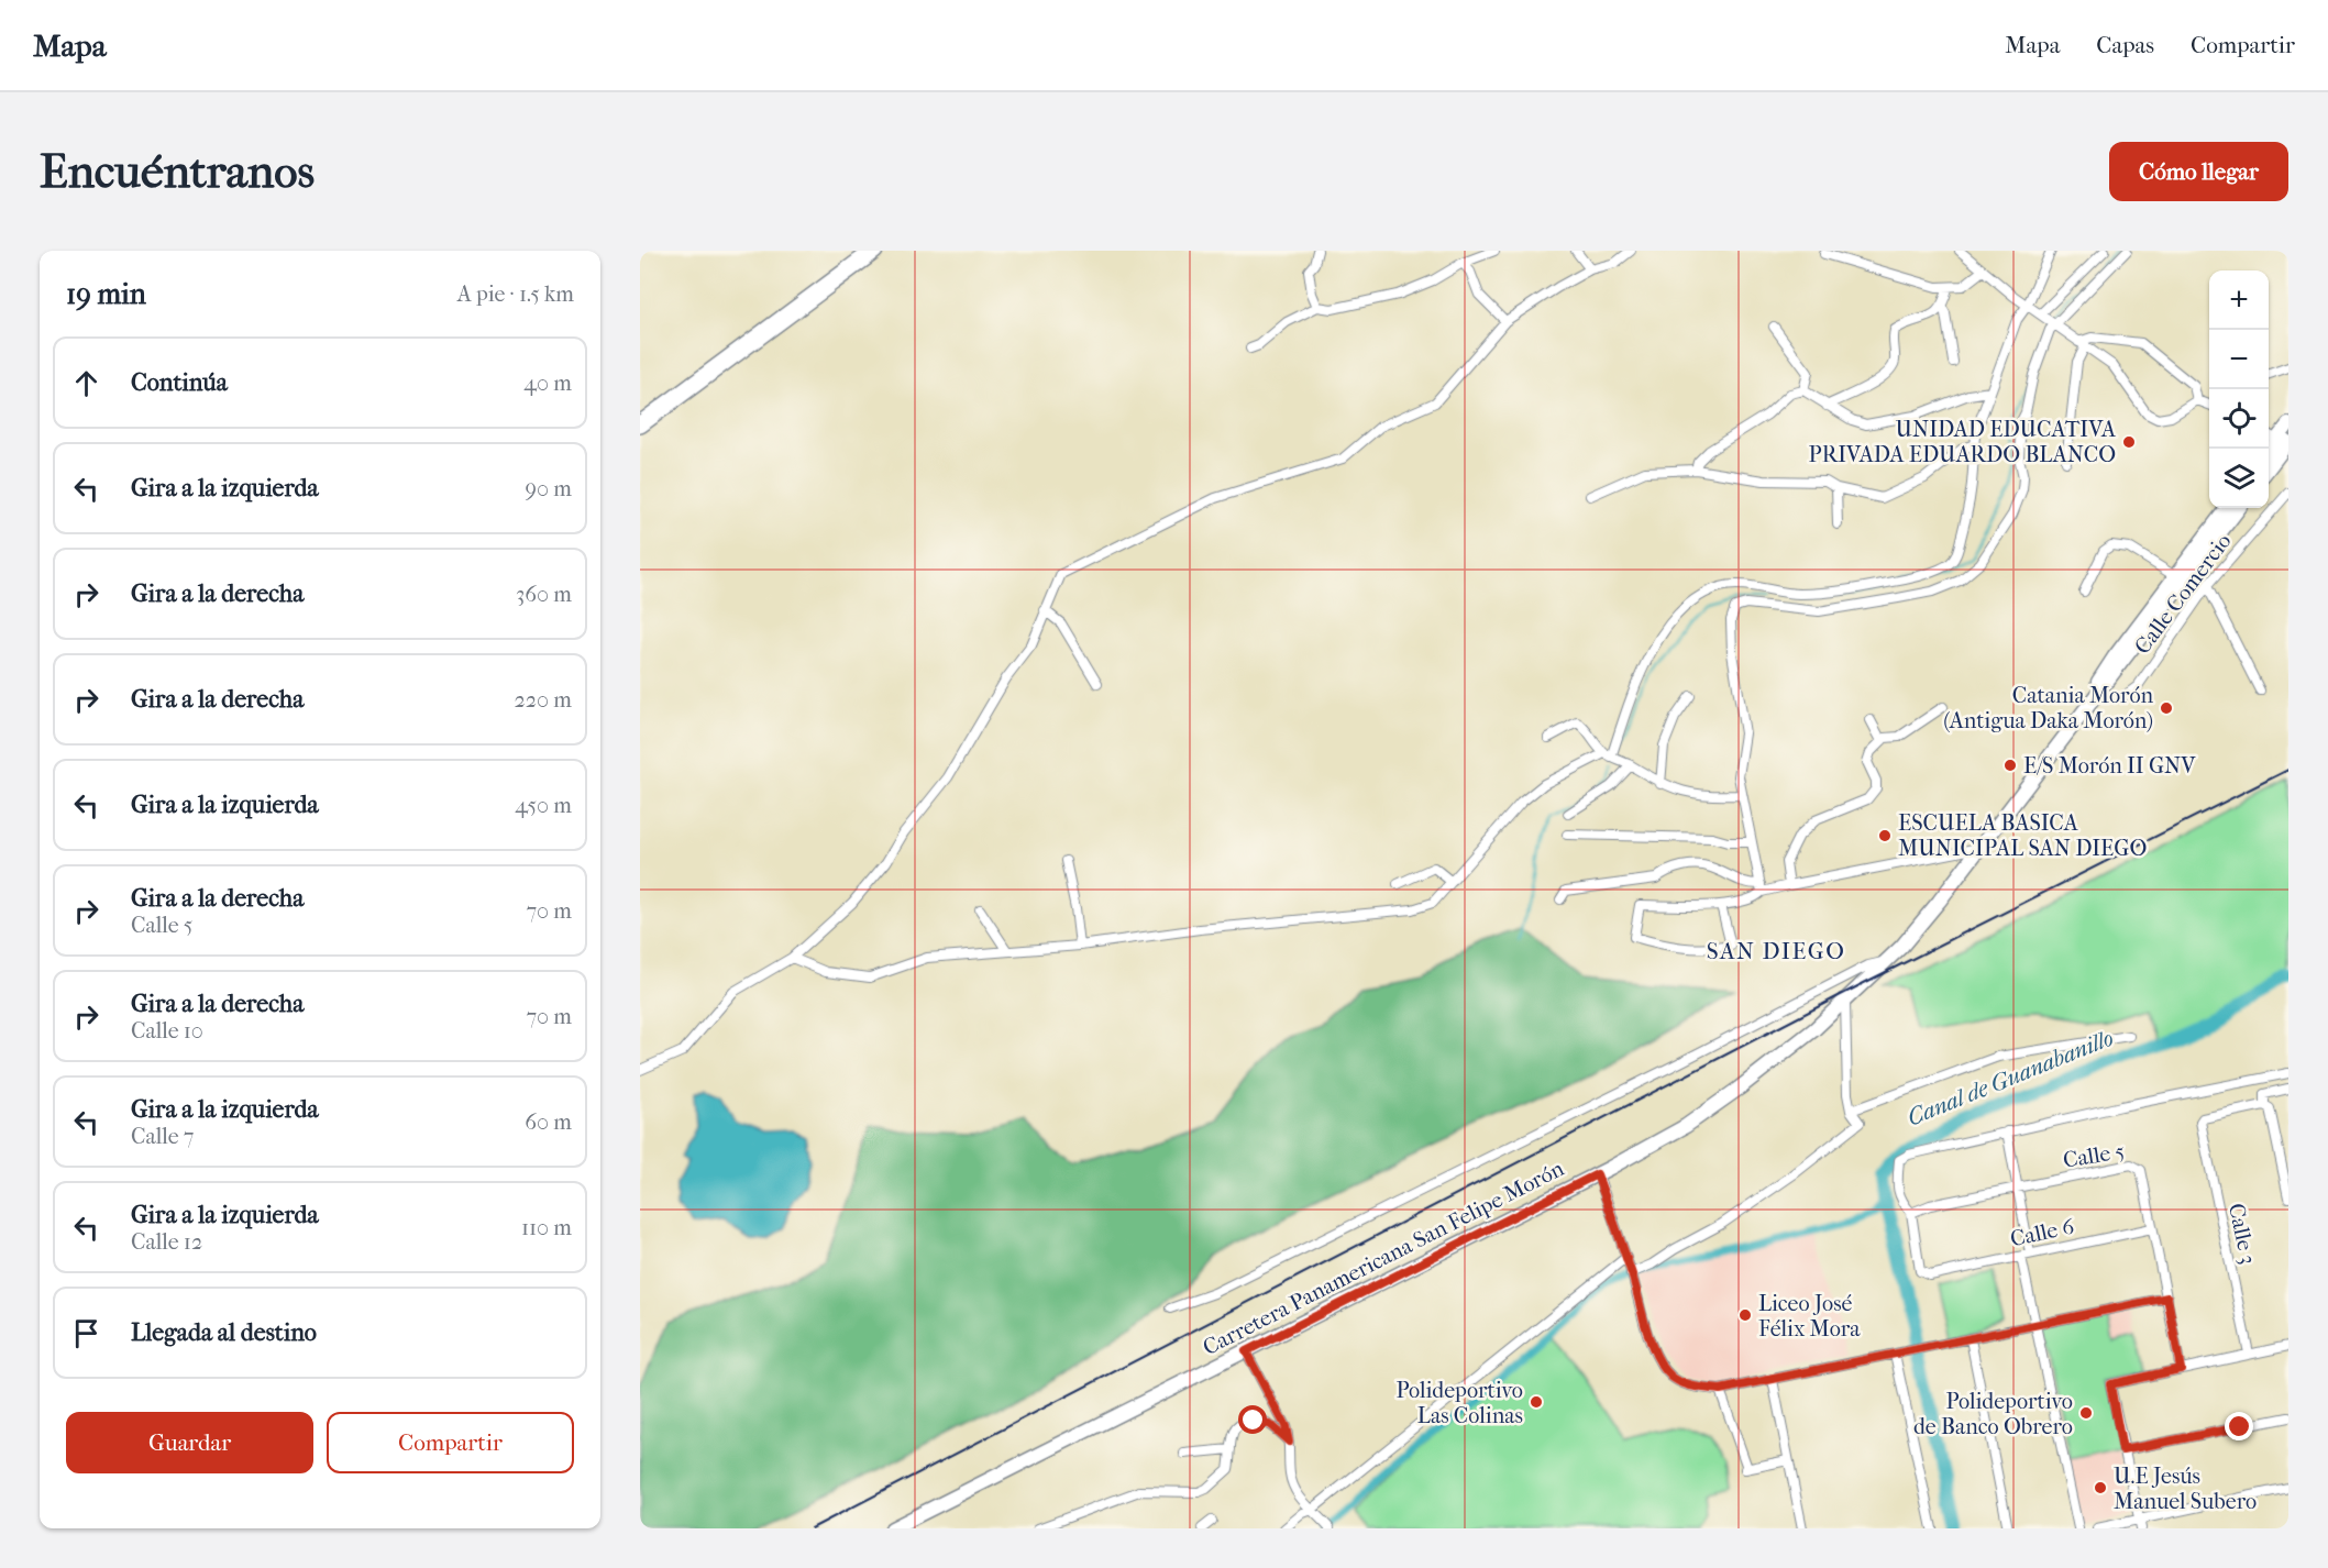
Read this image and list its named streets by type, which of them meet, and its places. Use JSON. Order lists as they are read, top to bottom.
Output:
{
  "streets": {
    "main road": ["Carretera Panamericana San Felipe Morón"],
    "street": [
      "Calle Comercio",
      "Calle 5",
      "Calle 6",
      "Calle 3"
    ]
  },
  "crossings": [
    ["Calle 5", "Calle 6"]
  ],
  "districts": ["SAN DIEGO"],
  "water": ["Canal de Guanabanillo"],
  "places": [
    "UNIDAD EDUCATIVA PRIVADA EDUARDO BLANCO",
    "Catania Morón (Antigua Daka Morón)",
    "E/S Morón II GNV",
    "ESCUELA BASICA MUNICIPAL SAN DIEGO",
    "Liceo José Félix Mora",
    "Polideportivo Las Colinas",
    "Polideportivo de Banco Obrero",
    "U.E Jesús Manuel Subero"
  ],
  "page": {
    "header": "Mapa",
    "nav": ["Mapa", "Capas", "Compartir"],
    "buttons": [
      "Cómo llegar",
      ["Guardar", "Compartir"]
    ],
    "title": "Encuéntranos",
    "heading": ["19 min", "A pie · 1.5 km"],
    "map_buttons": ["+", "−"],
    "list": [
      ["Continúa", "40 m"],
      ["Gira a la izquierda", "90 m"],
      ["Gira a la derecha", "360 m"],
      ["Gira a la derecha", "220 m"],
      ["Gira a la izquierda", "450 m"],
      ["Gira a la derecha", "Calle 5", "70 m"],
      ["Gira a la derecha", "Calle 10", "70 m"],
      ["Gira a la izquierda", "Calle 7", "60 m"],
      ["Gira a la izquierda", "Calle 12", "110 m"],
      "Llegada al destino"
    ]
  }
}
